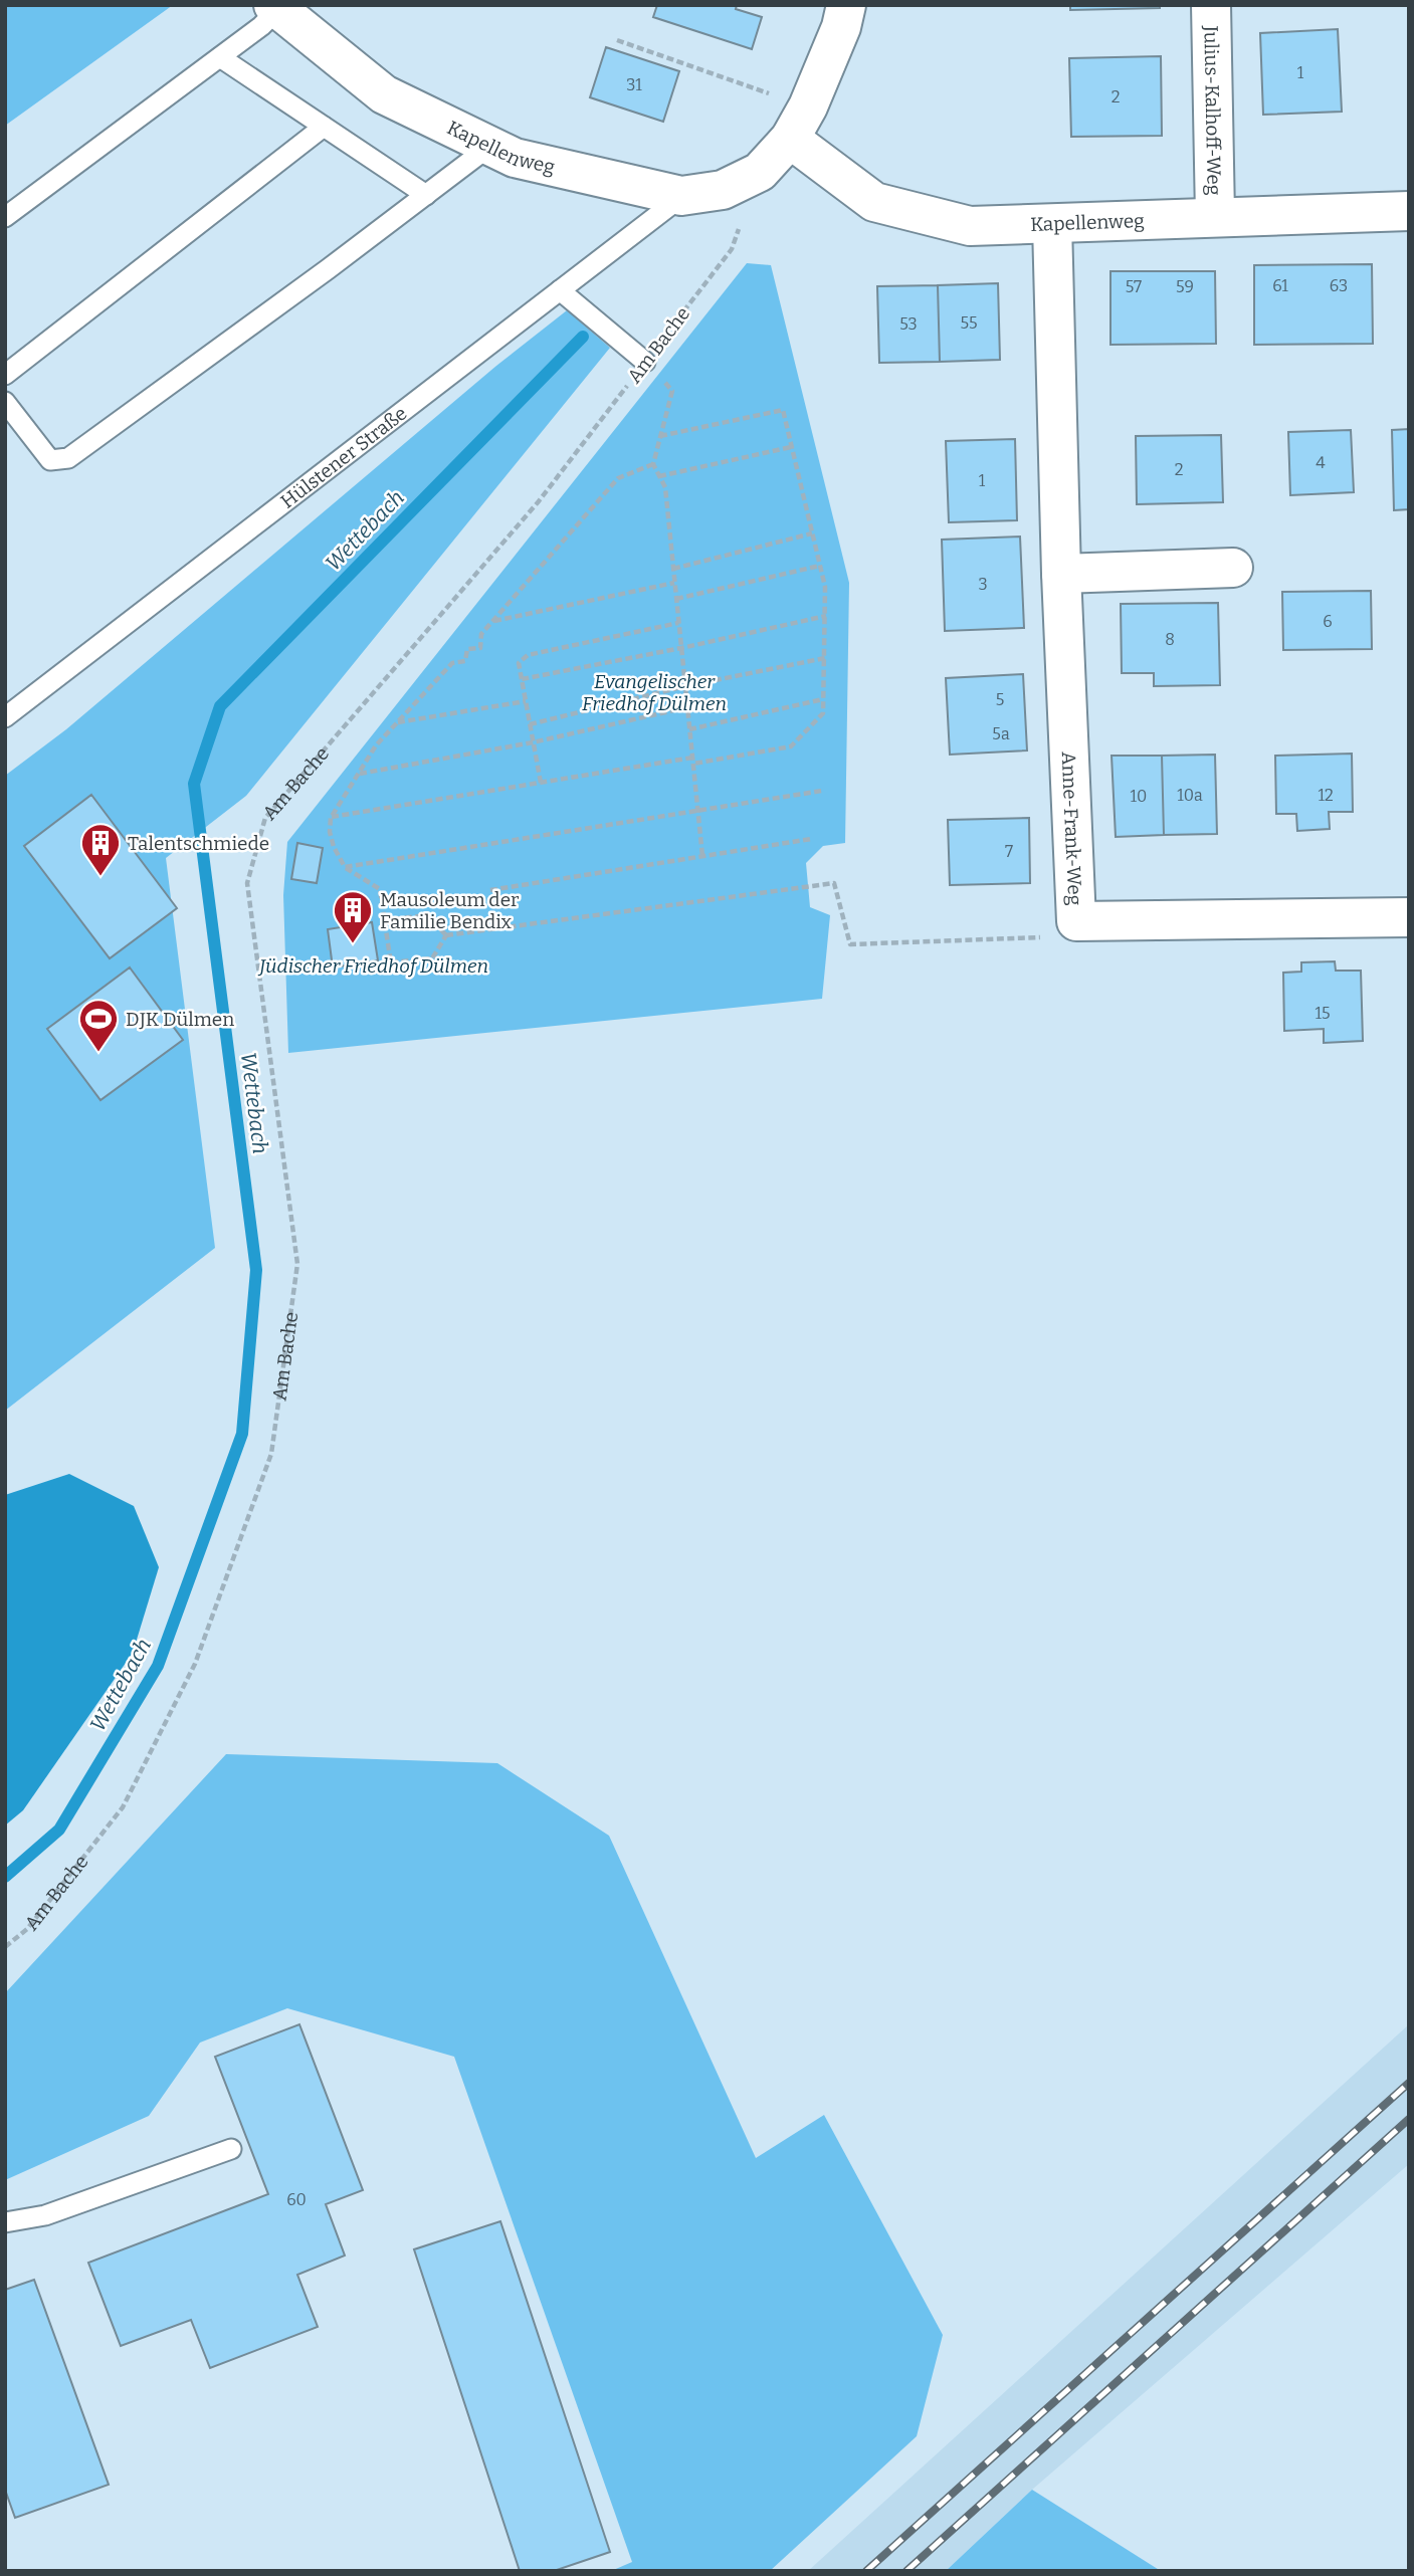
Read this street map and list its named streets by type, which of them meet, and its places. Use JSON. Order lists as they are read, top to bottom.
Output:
{
  "streets": {
    "street": ["Julius-Kalhoff-Weg", "Kapellenweg", "Anne-Frank-Weg"],
    "lane": ["Hülstener Straße"],
    "path": ["Am Bache"]
  },
  "crossings": [
    ["Julius-Kalhoff-Weg", "Kapellenweg"],
    ["Kapellenweg", "Am Bache"],
    ["Kapellenweg", "Hülstener Straße"],
    ["Kapellenweg", "Anne-Frank-Weg"]
  ],
  "water": ["Wettebach"],
  "parks": ["Evangelischer Friedhof Dülmen", "Jüdischer Friedhof Dülmen"],
  "places": {
    "building": ["Talentschmiede", "Mausoleum der Familie Bendix"],
    "sports": ["DJK Dülmen"]
  },
  "house_numbers": [
    "1",
    "31",
    "2",
    "61",
    "63",
    "57",
    "59",
    "55",
    "53",
    "4",
    "2",
    "1",
    "3",
    "6",
    "8",
    "5",
    "5a",
    "10a",
    "12",
    "10",
    "7",
    "15",
    "60"
  ]
}
